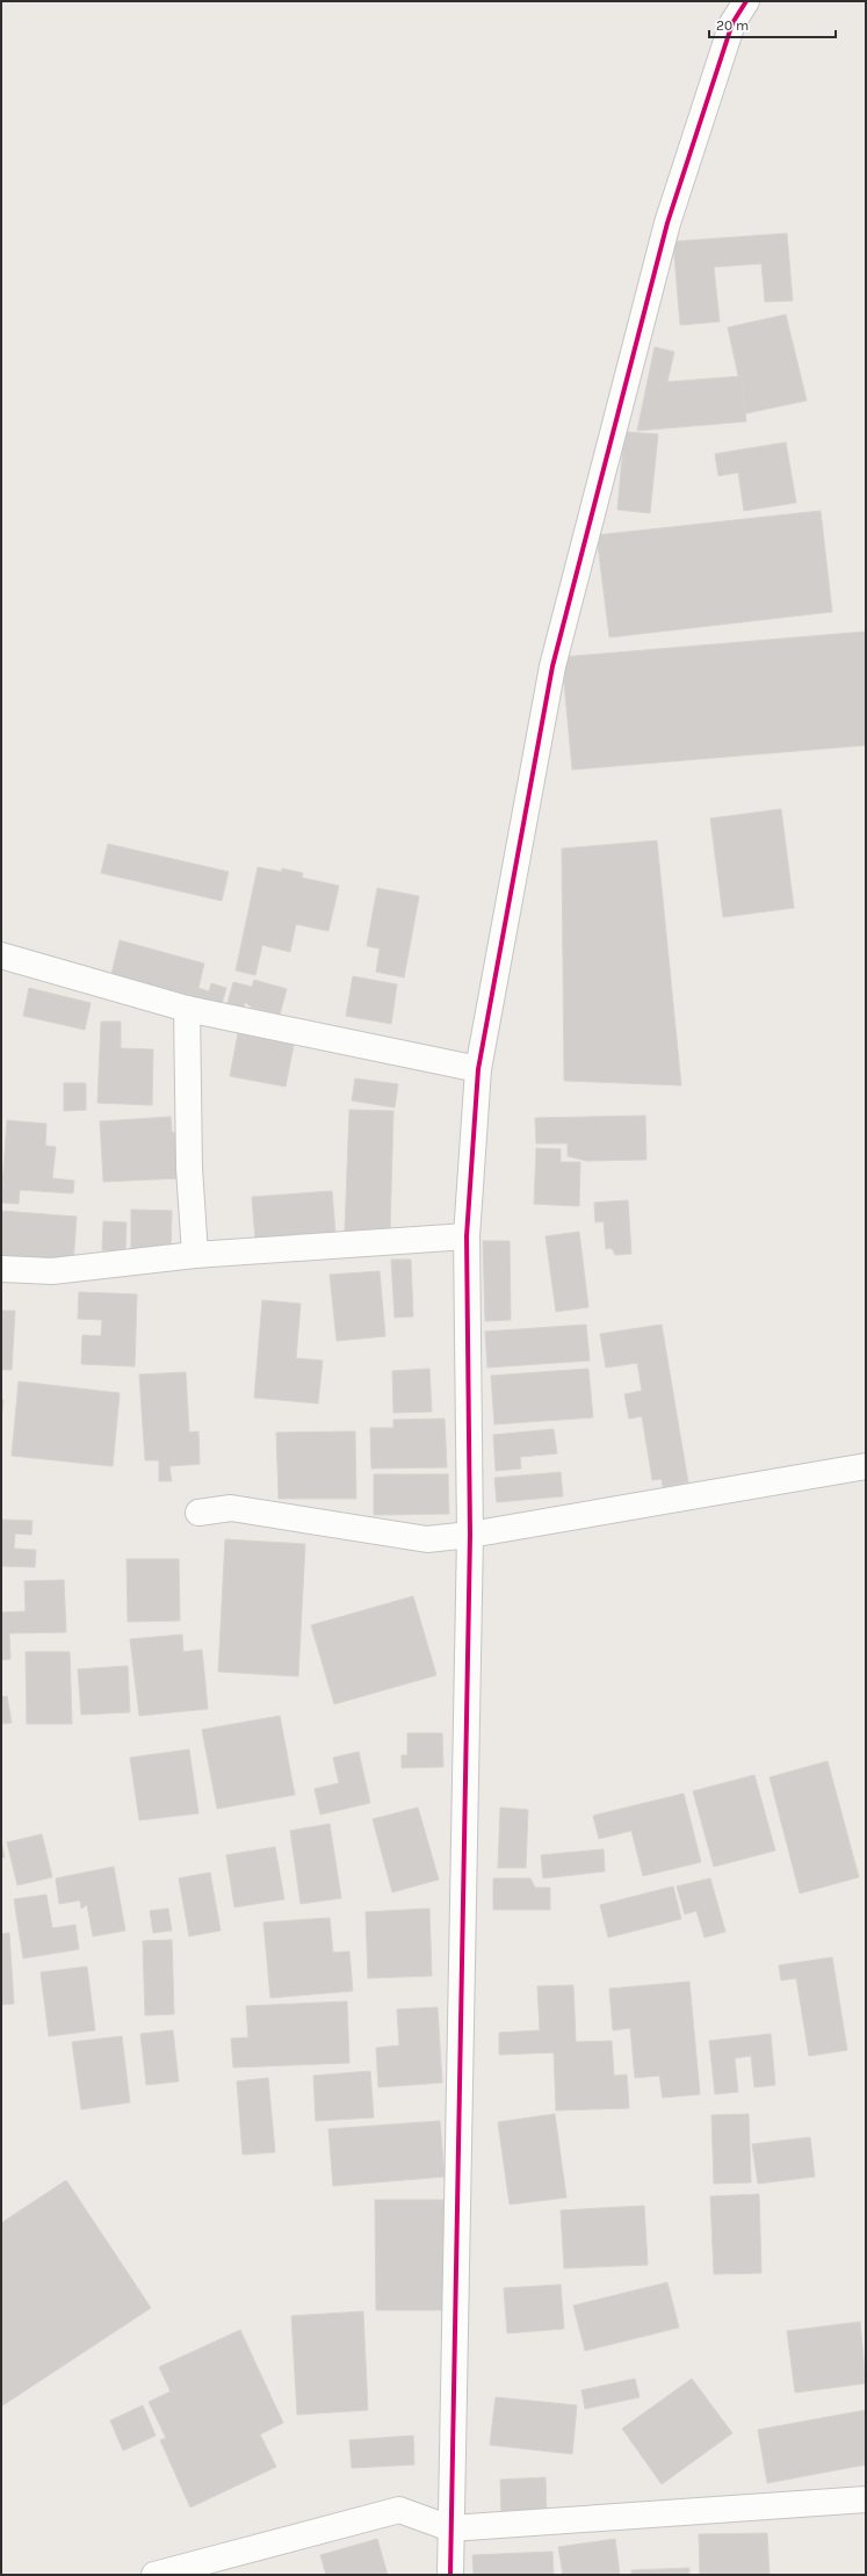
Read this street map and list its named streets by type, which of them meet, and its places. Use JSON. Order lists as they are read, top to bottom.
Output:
{
  "scale_bar": "20 m"
}
